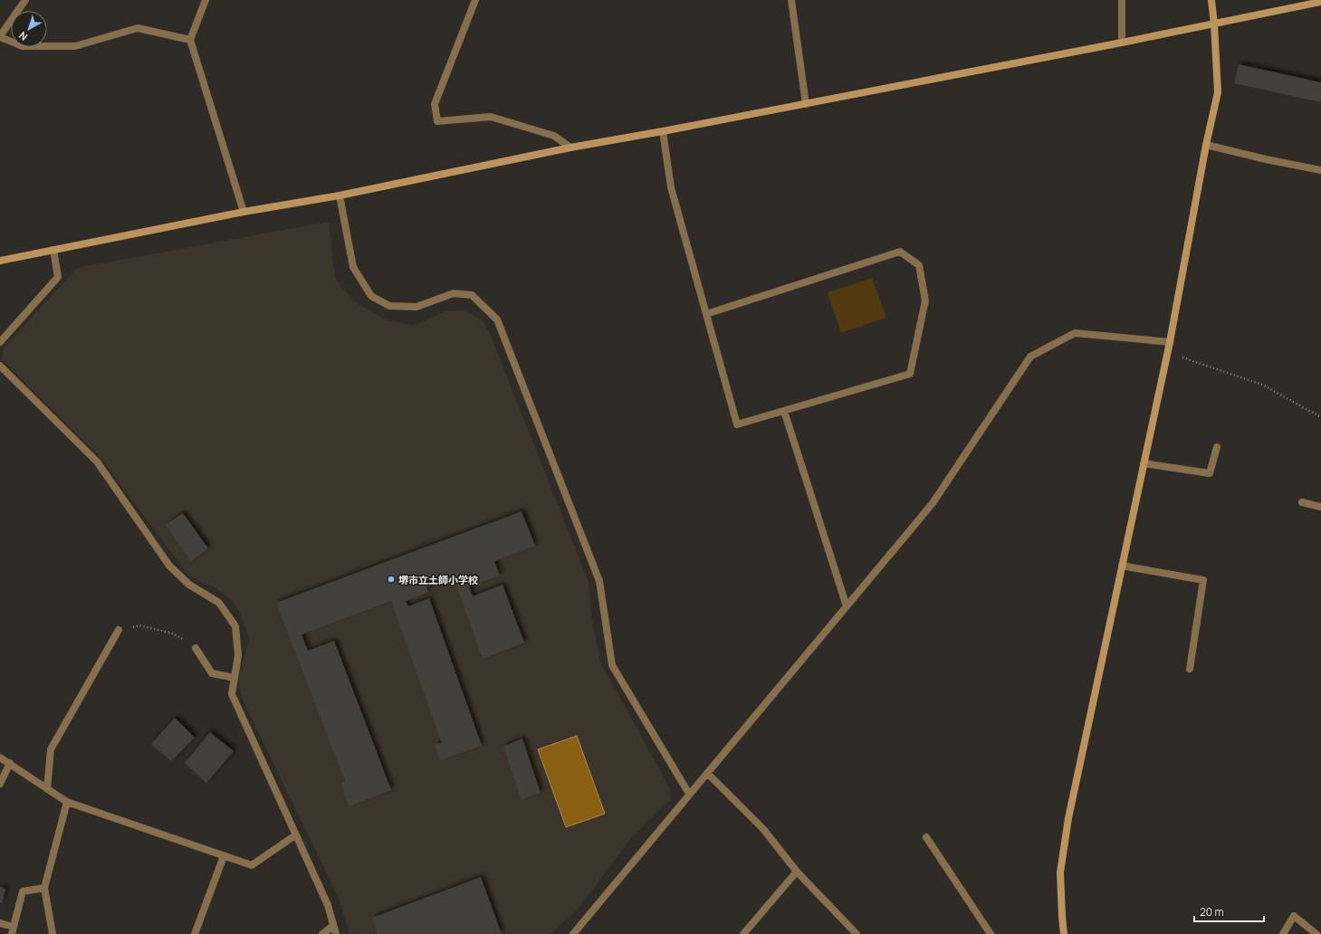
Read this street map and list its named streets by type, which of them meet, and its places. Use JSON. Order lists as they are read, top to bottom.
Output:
{
  "places": ["堺市立土師小学校"],
  "scale_bar": "20 m",
  "north": "bottom left"
}
